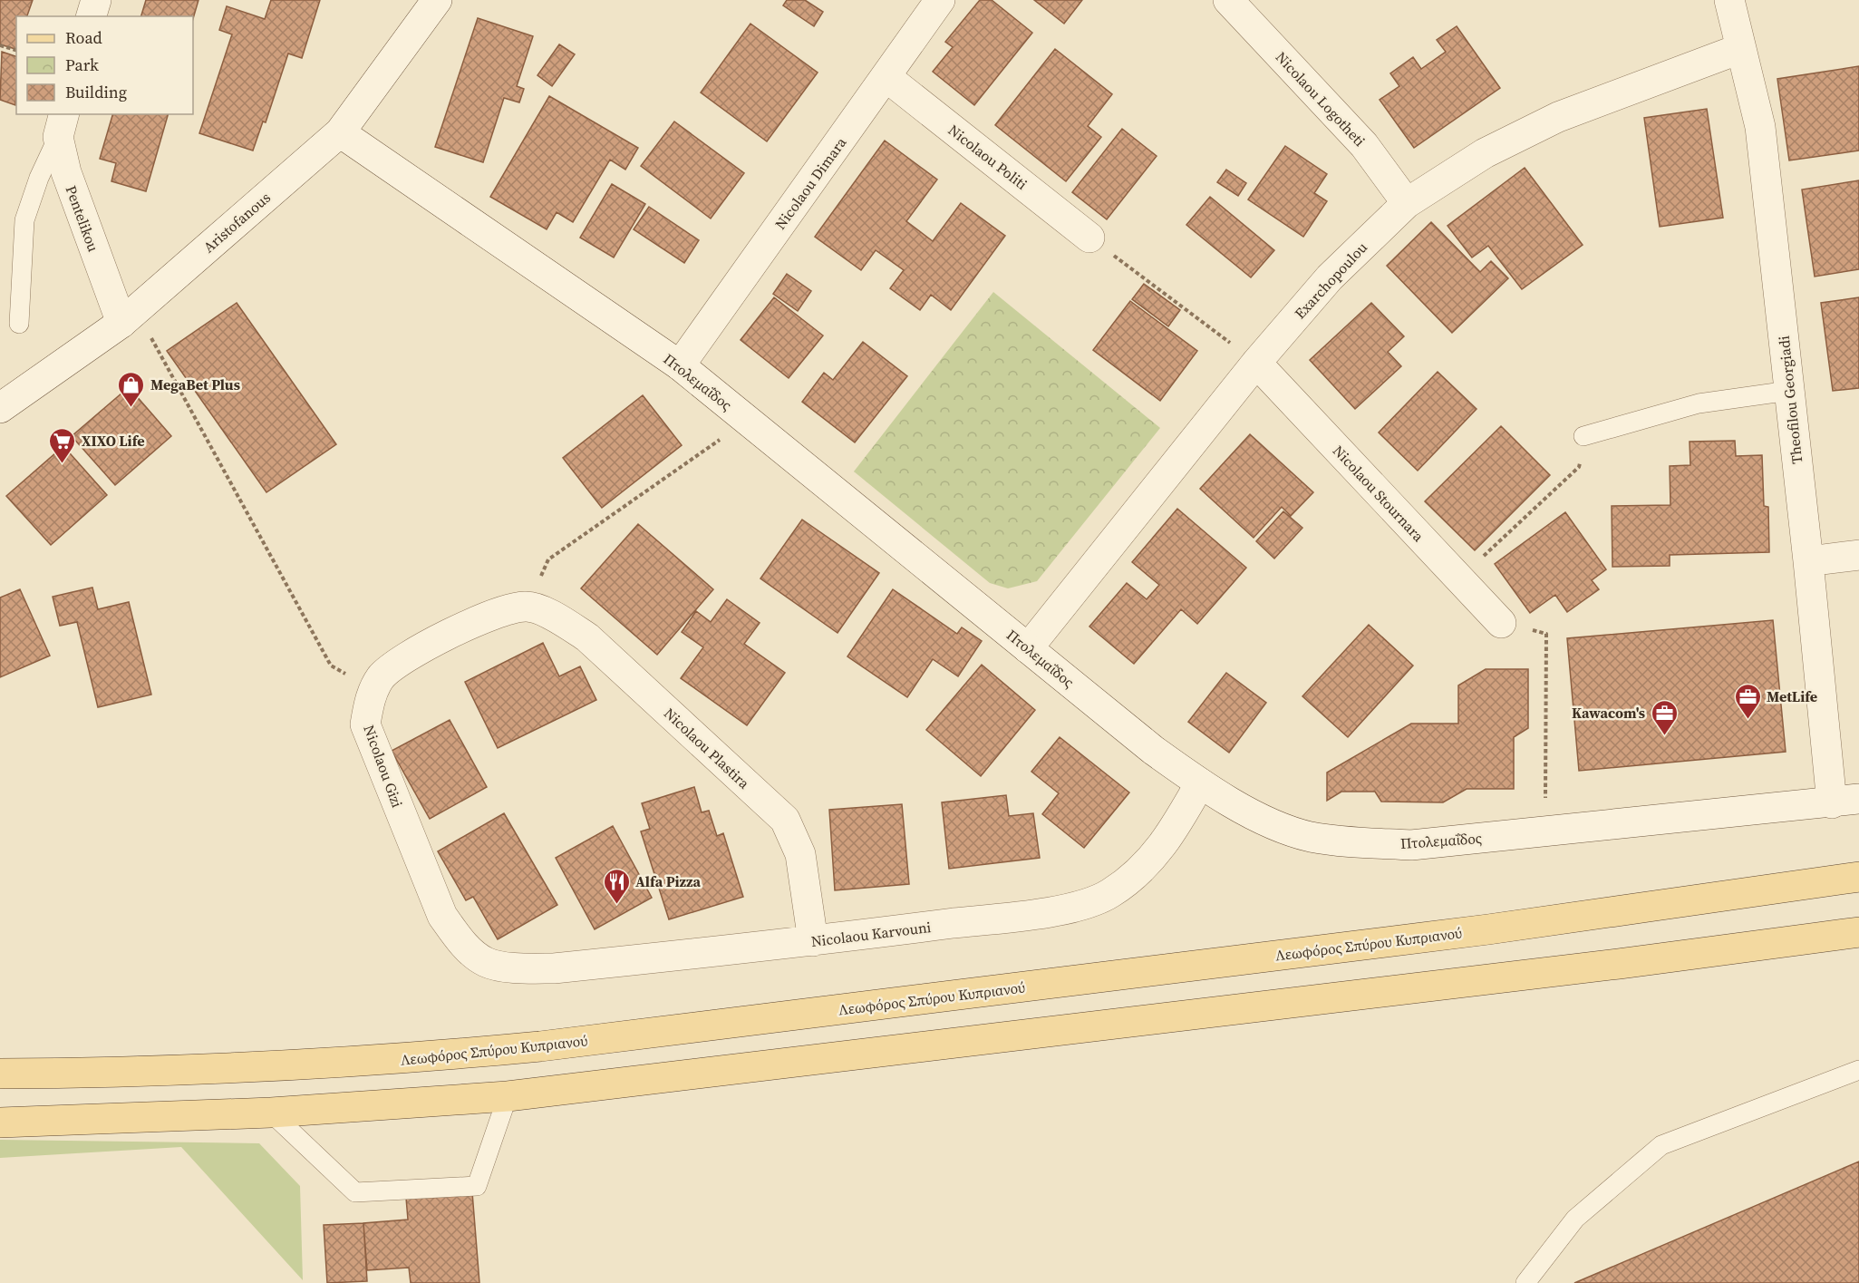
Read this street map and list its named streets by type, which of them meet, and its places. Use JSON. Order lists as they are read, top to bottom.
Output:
{
  "streets": {
    "main road": ["Λεωφόρος Σπύρου Κυπριανού"],
    "street": [
      "Nicolaou Logotheti",
      "Nicolaou Politi",
      "Nicolaou Dimara",
      "Pentelikou",
      "Aristofanous",
      "Exarchopoulou",
      "Πτολεμαΐδος",
      "Theofilou Georgiadi",
      "Nicolaou Stournara",
      "Nicolaou Plastira",
      "Nicolaou Gizi",
      "Nicolaou Karvouni"
    ]
  },
  "crossings": [
    ["Nicolaou Logotheti", "Exarchopoulou"],
    ["Nicolaou Politi", "Nicolaou Dimara"],
    ["Nicolaou Dimara", "Πτολεμαΐδος"],
    ["Pentelikou", "Aristofanous"],
    ["Aristofanous", "Πτολεμαΐδος"],
    ["Exarchopoulou", "Πτολεμαΐδος"],
    ["Exarchopoulou", "Theofilou Georgiadi"],
    ["Exarchopoulou", "Nicolaou Stournara"],
    ["Πτολεμαΐδος", "Theofilou Georgiadi"],
    ["Πτολεμαΐδος", "Nicolaou Karvouni"],
    ["Nicolaou Plastira", "Nicolaou Gizi"],
    ["Nicolaou Plastira", "Nicolaou Karvouni"],
    ["Nicolaou Gizi", "Nicolaou Karvouni"]
  ],
  "places": {
    "shop": ["MegaBet Plus"],
    "supermarket": ["XIXO Life"],
    "office": ["MetLife", "Kawacom's"],
    "restaurant": ["Alfa Pizza"]
  },
  "legend": ["Road", "Park", "Building"]
}
